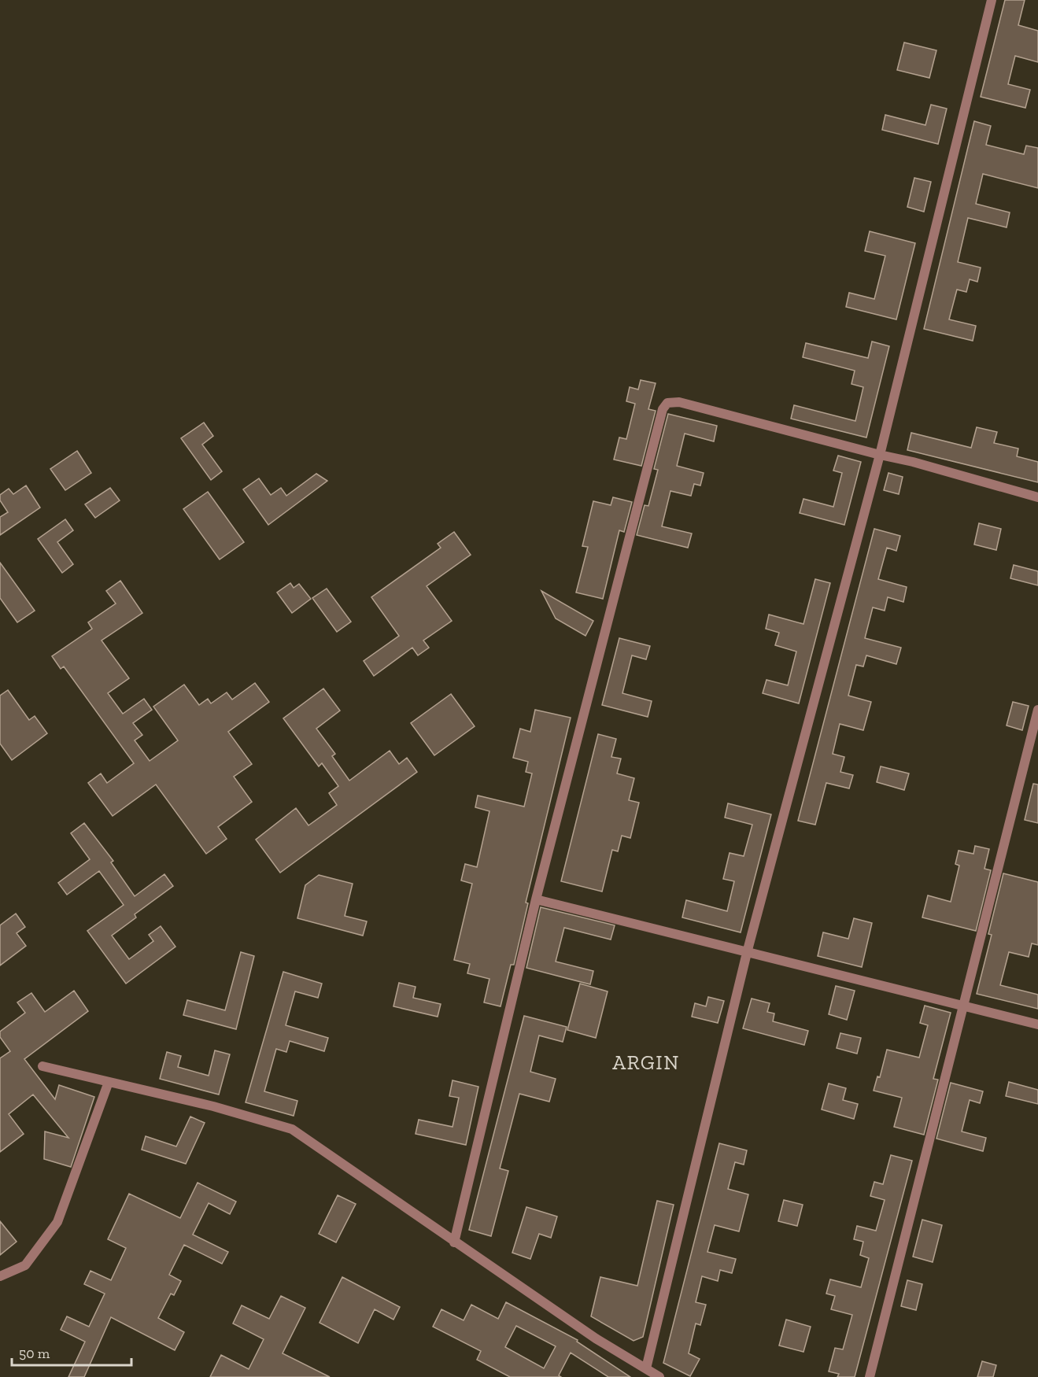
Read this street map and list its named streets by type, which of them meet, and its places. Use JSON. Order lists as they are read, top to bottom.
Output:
{
  "districts": ["ARGIN"],
  "scale_bar": "50 m"
}
